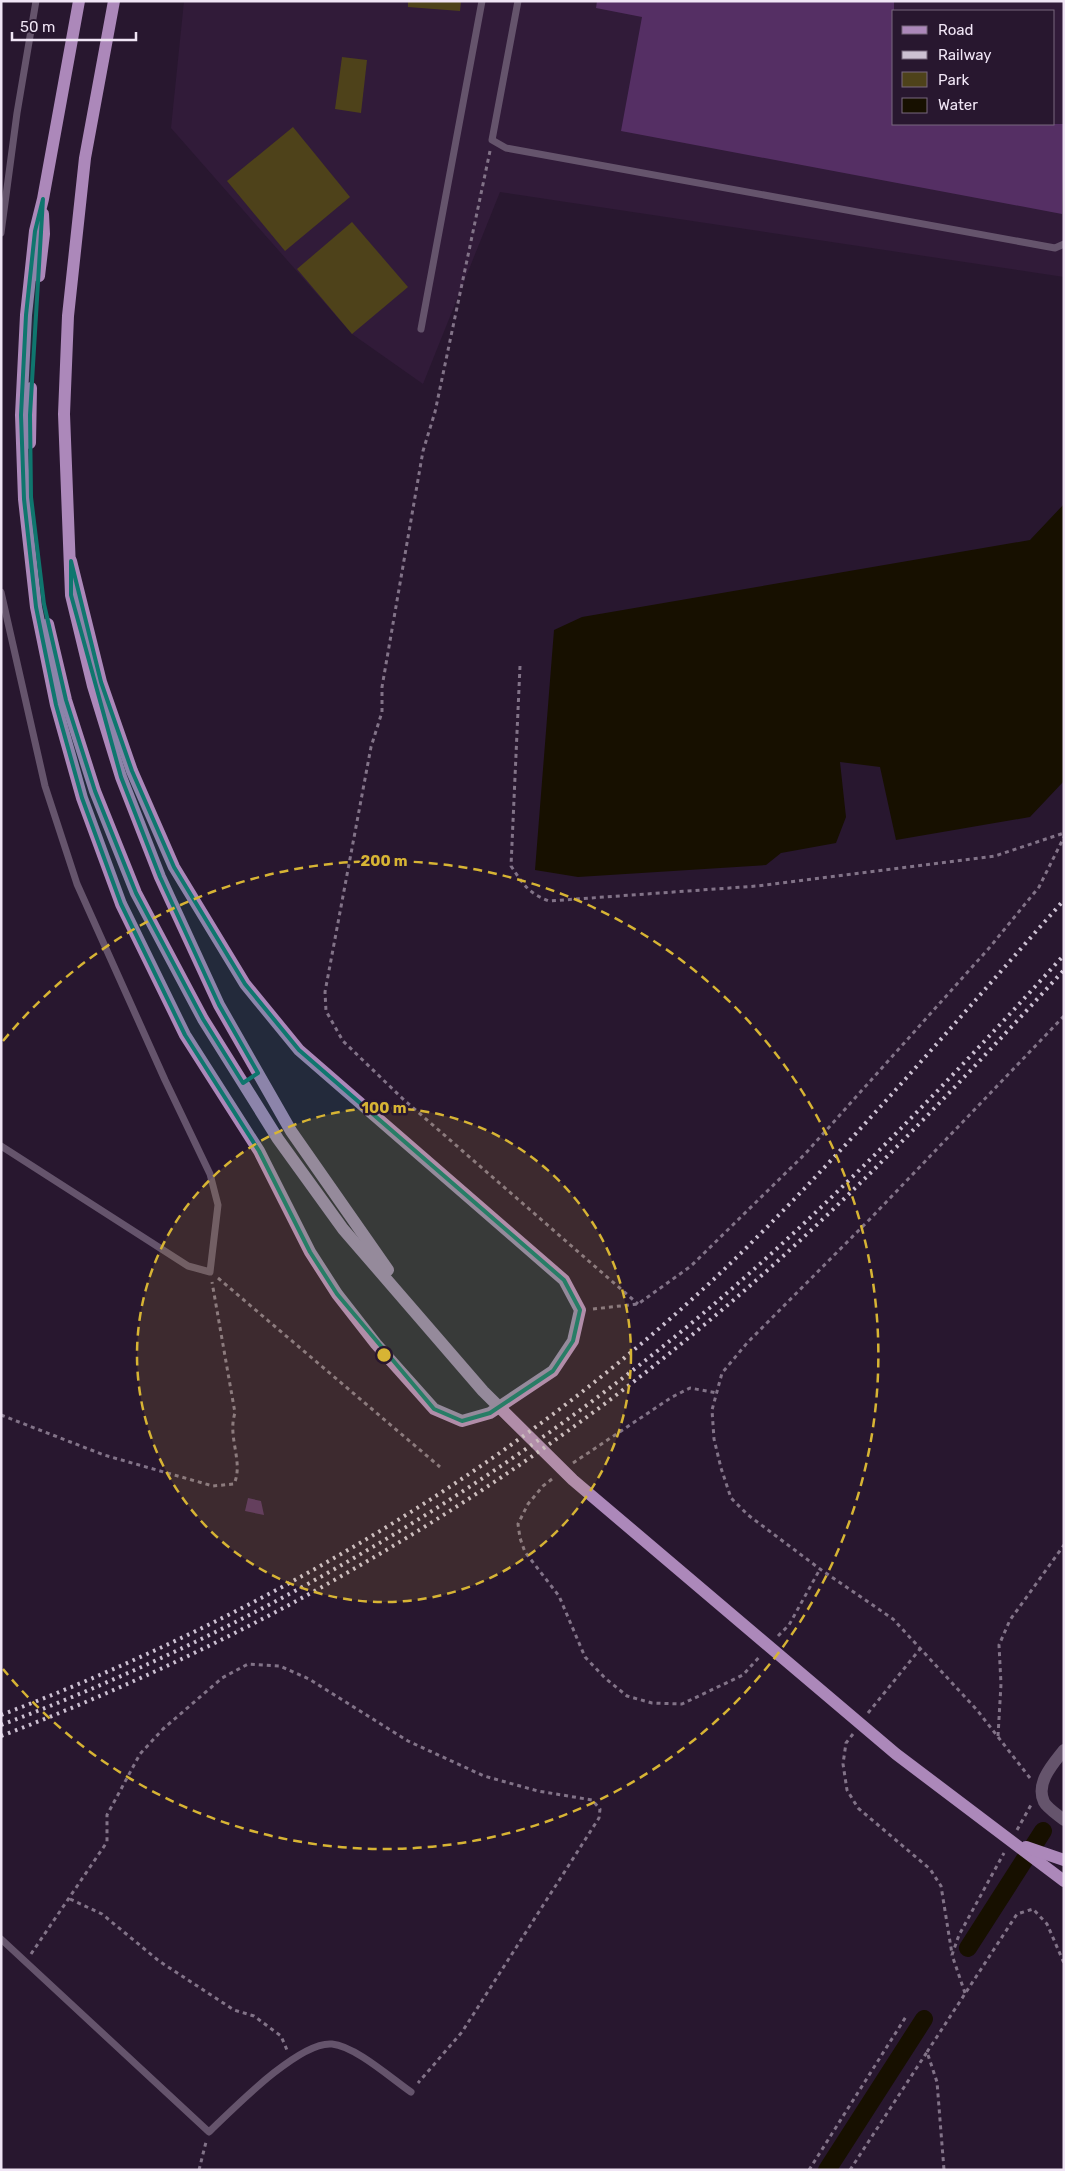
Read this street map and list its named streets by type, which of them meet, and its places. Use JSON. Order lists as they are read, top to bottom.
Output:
{
  "legend": [
    "Road",
    "Railway",
    "Park",
    "Water"
  ],
  "scale_bar": "50 m",
  "rings": ["200 m", "100 m"]
}
